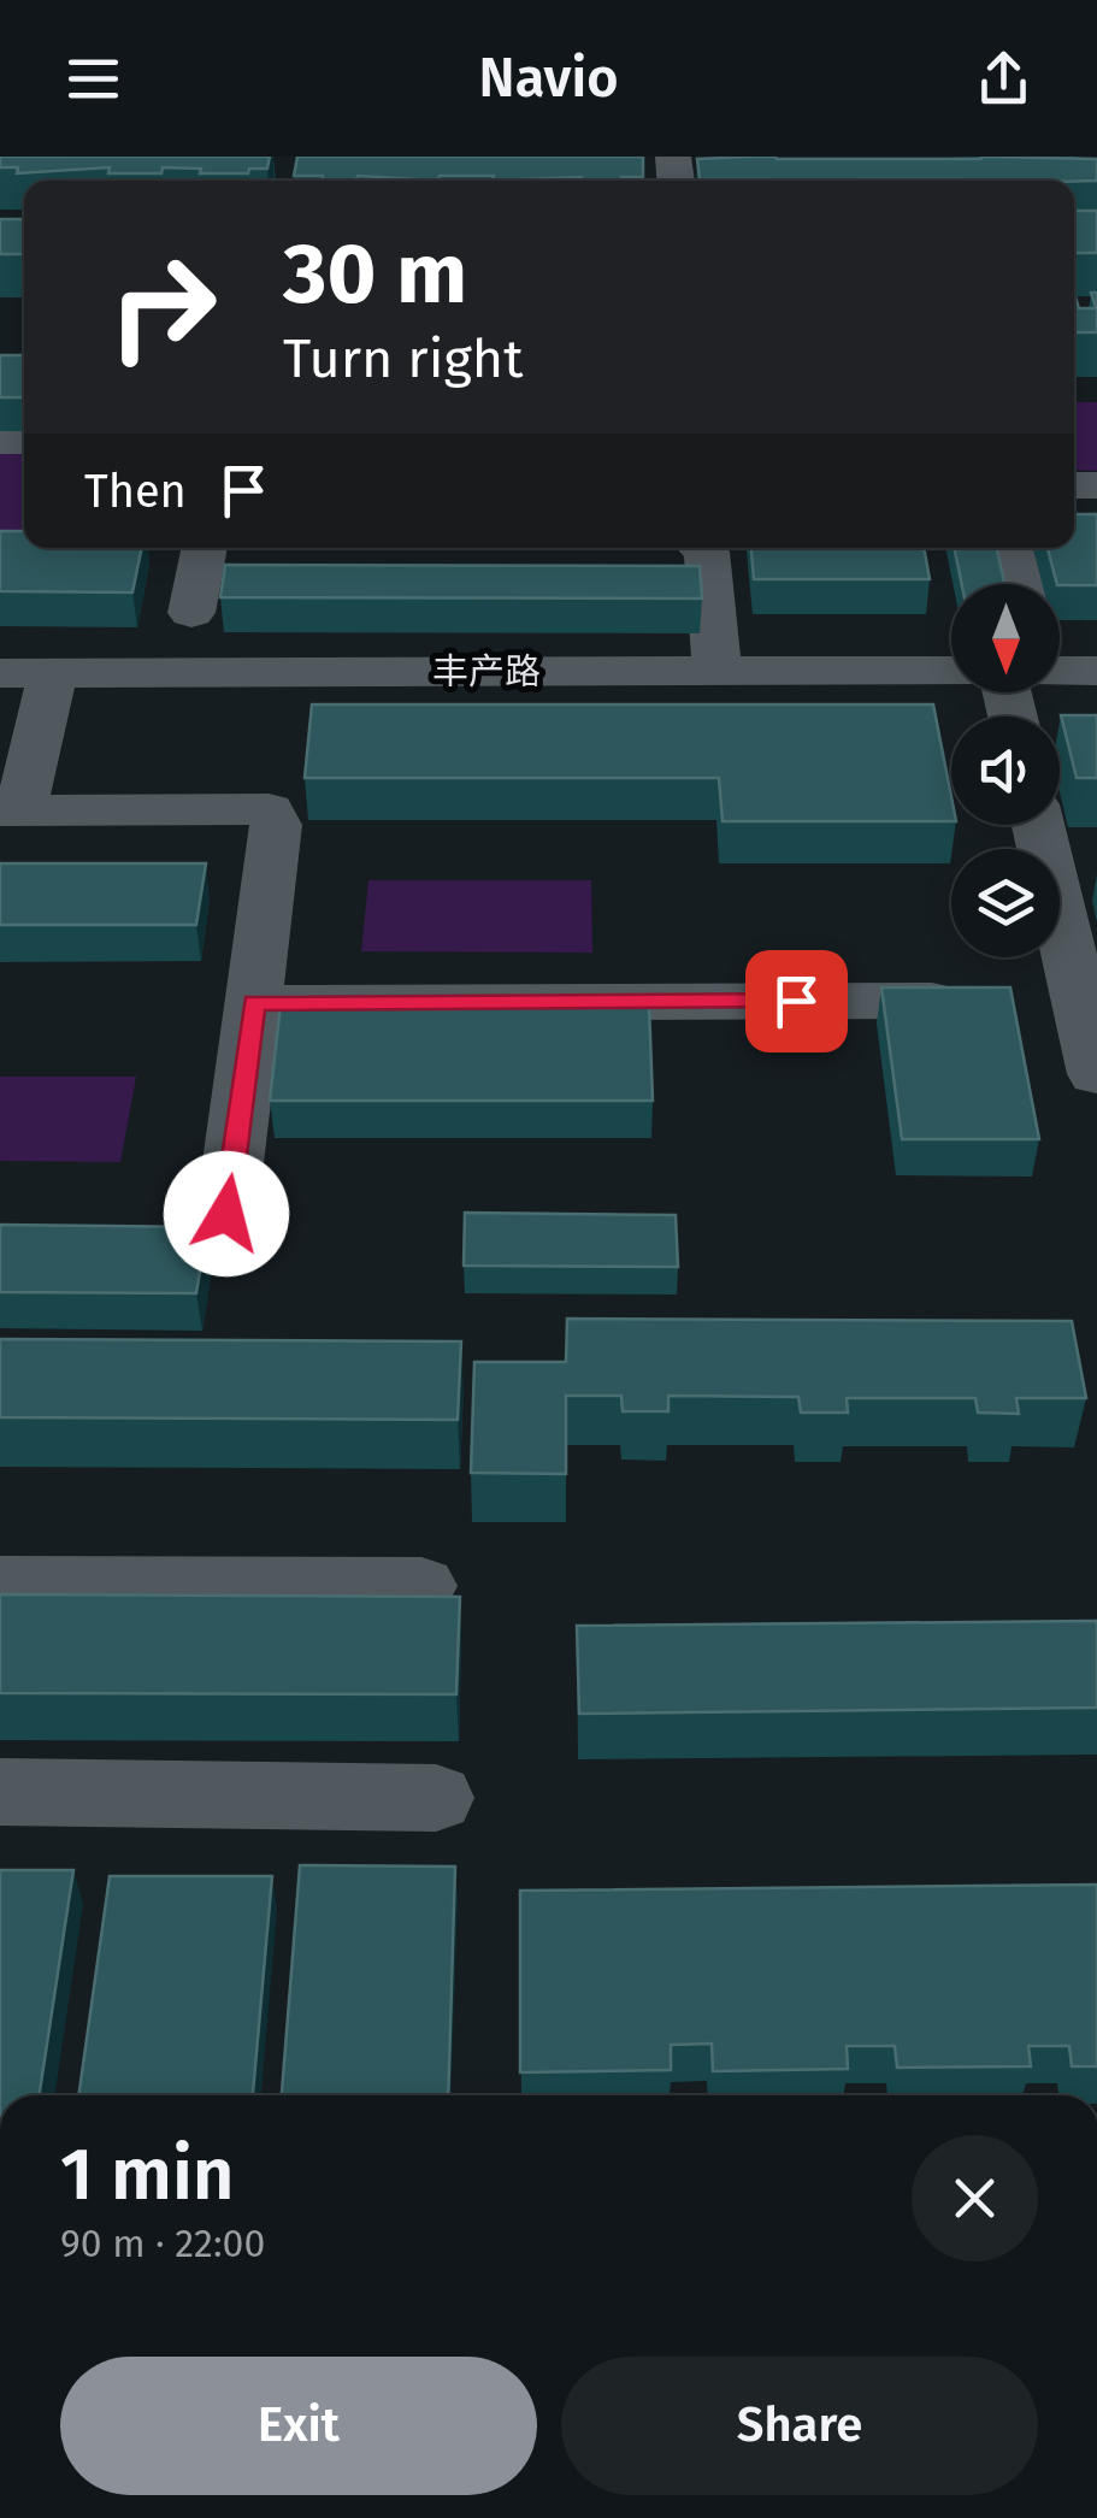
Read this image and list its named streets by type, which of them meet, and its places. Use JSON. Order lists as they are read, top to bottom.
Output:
{
  "streets": {
    "street": ["丰产路"]
  },
  "north": "bottom",
  "page": {
    "header": "Navio",
    "turn": ["30 m", "Turn right"],
    "then": "Then",
    "heading": ["1 min", "90 m · 22:00"],
    "buttons": ["Exit", "Share"]
  }
}
